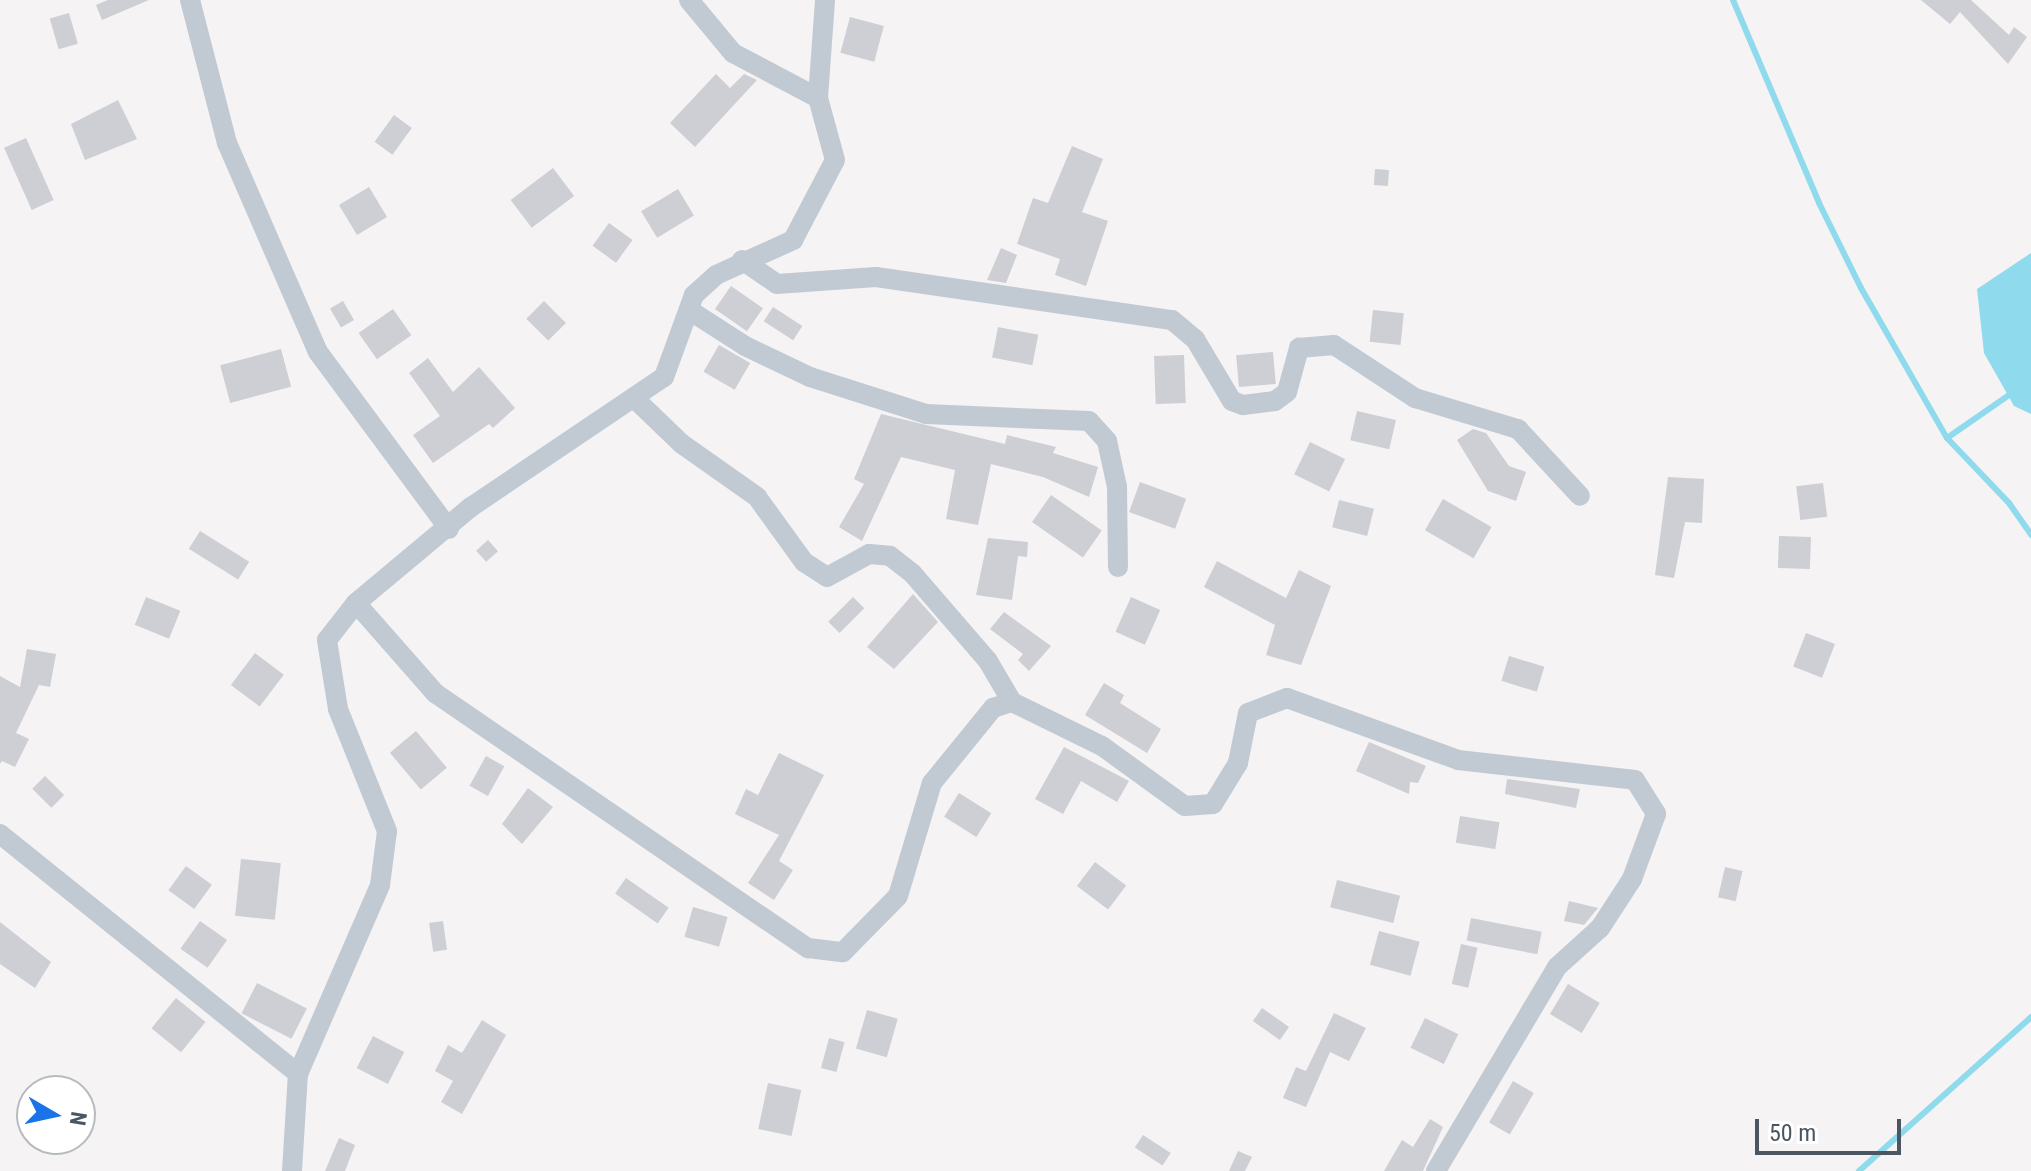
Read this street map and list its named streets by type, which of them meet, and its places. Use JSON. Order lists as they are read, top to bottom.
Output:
{
  "scale_bar": "50 m",
  "north": "right"
}
